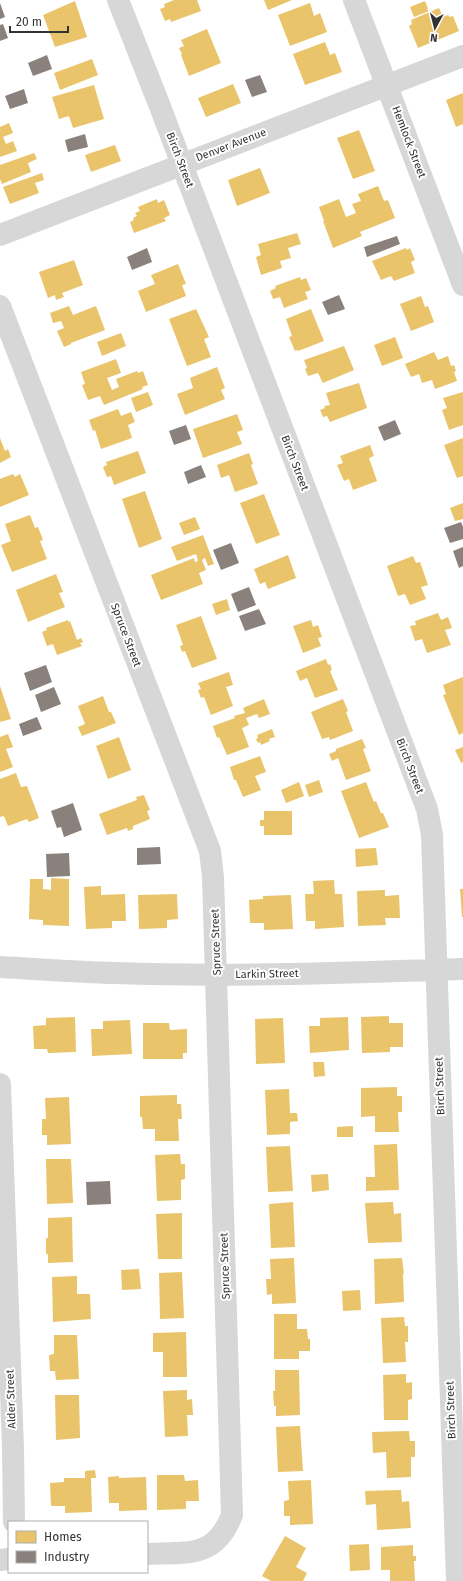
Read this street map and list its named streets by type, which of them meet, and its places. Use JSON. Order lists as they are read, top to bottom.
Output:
{
  "streets": {
    "street": [
      "Hemlock Street",
      "Denver Avenue",
      "Birch Street",
      "Spruce Street",
      "Larkin Street",
      "Alder Street"
    ]
  },
  "crossings": [
    ["Hemlock Street", "Denver Avenue"],
    ["Denver Avenue", "Birch Street"],
    ["Birch Street", "Larkin Street"],
    ["Spruce Street", "Larkin Street"]
  ],
  "legend": ["Homes", "Industry"],
  "scale_bar": "20 m",
  "north": "bottom"
}
